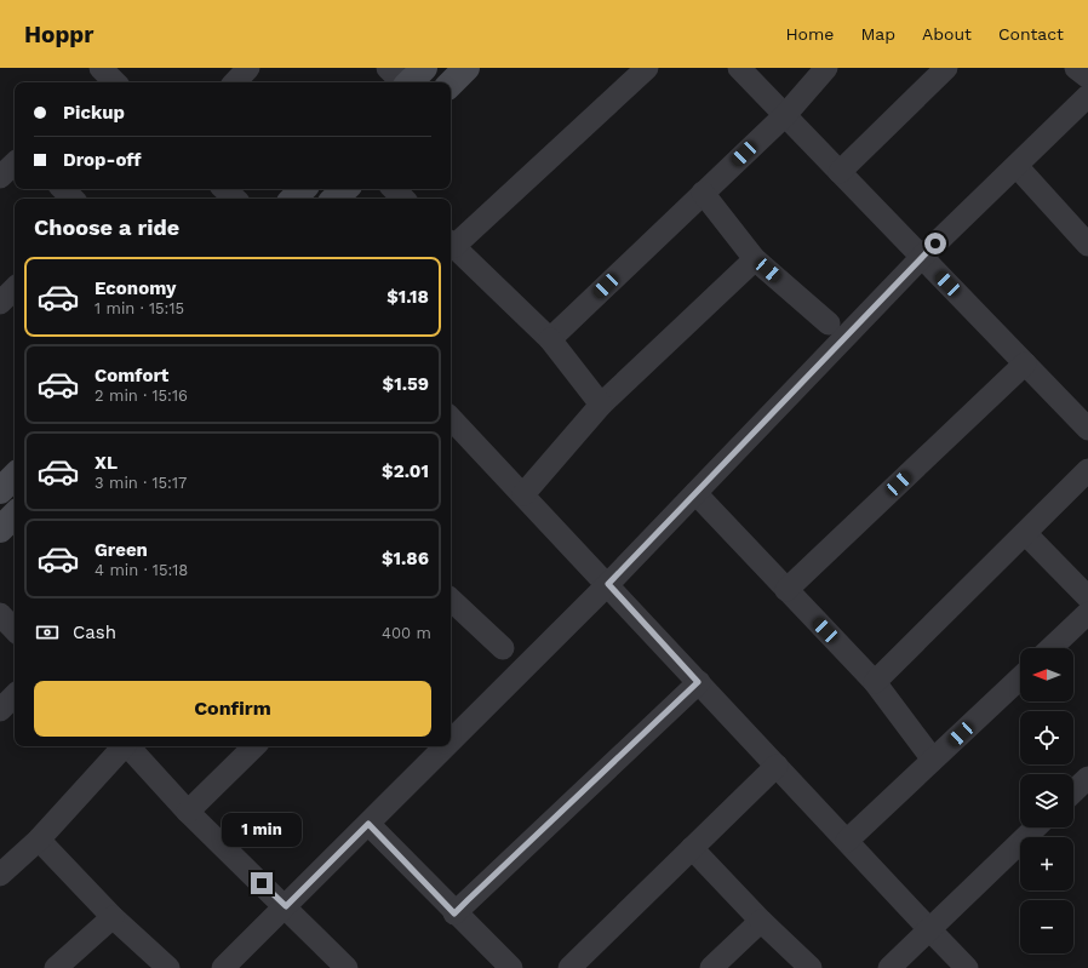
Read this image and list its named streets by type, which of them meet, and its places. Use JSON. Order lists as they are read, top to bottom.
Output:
{
  "north": "left",
  "page": {
    "header": "Hoppr",
    "nav": [
      "Home",
      "Map",
      "About",
      "Contact"
    ],
    "banner": ["Pickup", "Drop-off"],
    "heading": "Choose a ride",
    "list": [
      {
        "name": "Economy",
        "note": "1 min · 15:15",
        "value": "$1.18"
      },
      {
        "name": "Comfort",
        "note": "2 min · 15:16",
        "value": "$1.59"
      },
      {
        "name": "XL",
        "note": "3 min · 15:17",
        "value": "$2.01"
      },
      {
        "name": "Green",
        "note": "4 min · 15:18",
        "value": "$1.86"
      }
    ],
    "pay": ["Cash", "400 m"],
    "map_buttons": ["+", "−"],
    "buttons": "Confirm",
    "bubble": "1 min"
  }
}
